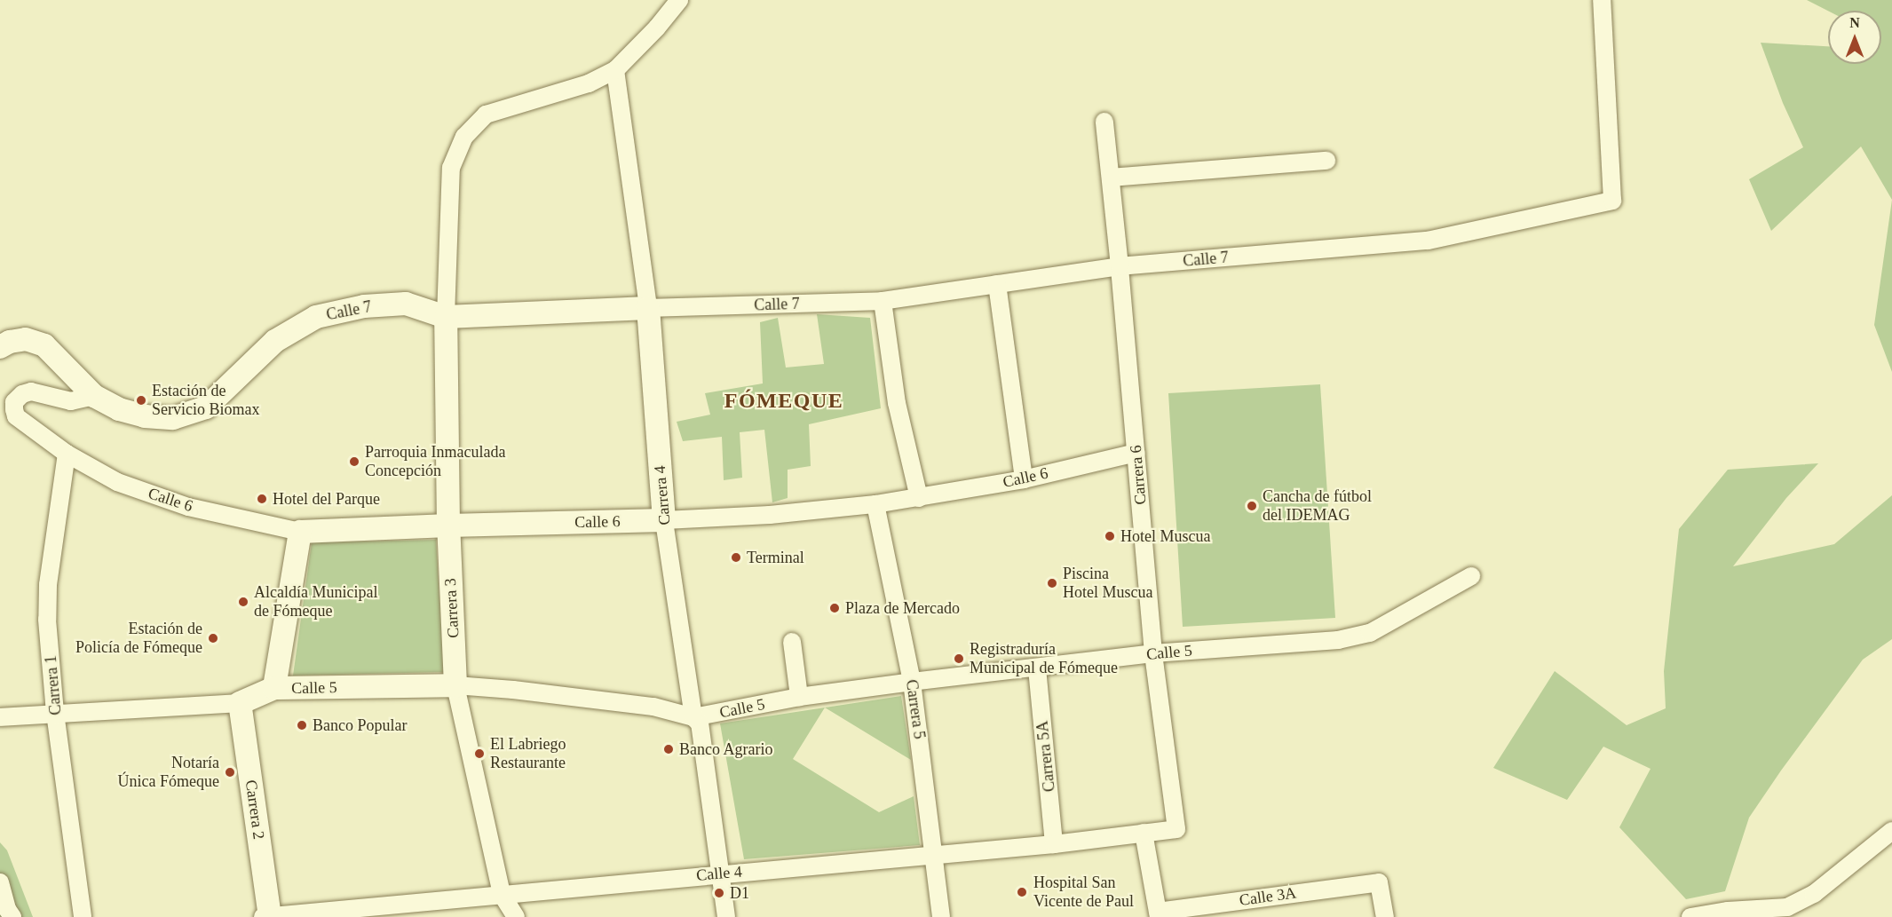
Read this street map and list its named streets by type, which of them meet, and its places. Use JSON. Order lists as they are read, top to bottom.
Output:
{
  "streets": {
    "street": [
      "Calle 7",
      "Carrera 6",
      "Calle 6",
      "Carrera 4",
      "Carrera 3",
      "Calle 5",
      "Carrera 1",
      "Carrera 5",
      "Carrera 5A",
      "Carrera 2",
      "Calle 4",
      "Calle 3A"
    ]
  },
  "crossings": [
    ["Calle 7", "Carrera 6"],
    ["Calle 7", "Calle 6"],
    ["Calle 7", "Carrera 4"],
    ["Calle 7", "Carrera 3"],
    ["Carrera 6", "Calle 6"],
    ["Carrera 6", "Calle 5"],
    ["Carrera 6", "Calle 4"],
    ["Calle 6", "Carrera 4"],
    ["Calle 6", "Carrera 3"],
    ["Calle 6", "Carrera 1"],
    ["Calle 6", "Carrera 5"],
    ["Carrera 4", "Calle 5"],
    ["Carrera 4", "Calle 4"],
    ["Carrera 3", "Calle 5"],
    ["Carrera 3", "Calle 4"],
    ["Calle 5", "Carrera 1"],
    ["Calle 5", "Carrera 5"],
    ["Calle 5", "Carrera 5A"],
    ["Calle 5", "Carrera 2"],
    ["Carrera 5", "Calle 4"],
    ["Carrera 5A", "Calle 4"],
    ["Carrera 2", "Calle 4"]
  ],
  "districts": ["FÓMEQUE"],
  "places": [
    "Estación de Servicio Biomax",
    "Parroquia Inmaculada Concepción",
    "Hotel del Parque",
    "Cancha de fútbol del IDEMAG",
    "Hotel Muscua",
    "Terminal",
    "Piscina Hotel Muscua",
    "Alcaldía Municipal de Fómeque",
    "Plaza de Mercado",
    "Estación de Policía de Fómeque",
    "Registraduría Municipal de Fómeque",
    "Banco Popular",
    "Banco Agrario",
    "El Labriego Restaurante",
    "Notaría Única Fómeque",
    "Hospital San Vicente de Paul",
    "D1"
  ],
  "north": "top"
}
